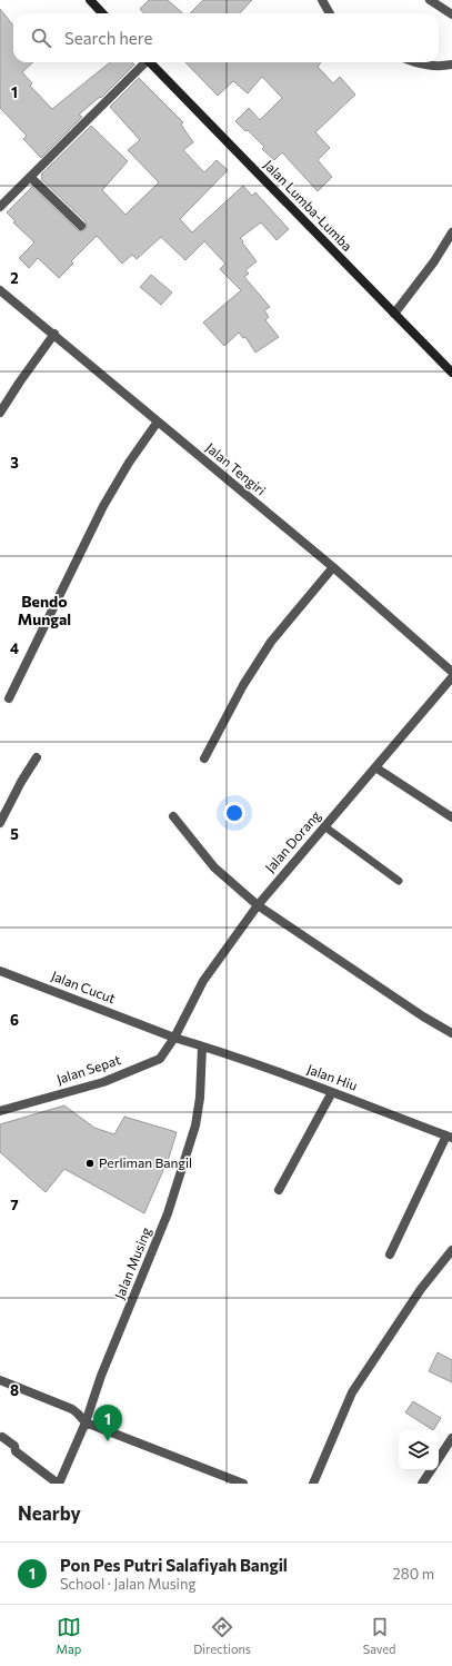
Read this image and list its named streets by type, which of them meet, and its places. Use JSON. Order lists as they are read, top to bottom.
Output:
{
  "streets": {
    "main road": ["Jalan Lumba-Lumba"],
    "street": [
      "Jalan Tengiri",
      "Jalan Dorang",
      "Jalan Cucut",
      "Jalan Sepat",
      "Jalan Hiu",
      "Jalan Musing"
    ]
  },
  "crossings": [
    ["Jalan Dorang", "Jalan Cucut"],
    ["Jalan Dorang", "Jalan Sepat"],
    ["Jalan Dorang", "Jalan Hiu"],
    ["Jalan Cucut", "Jalan Sepat"],
    ["Jalan Cucut", "Jalan Hiu"],
    ["Jalan Sepat", "Jalan Hiu"],
    ["Jalan Hiu", "Jalan Musing"]
  ],
  "districts": ["Bendo Mungal"],
  "places": ["Perliman Bangil"],
  "page": {
    "search": "Search here",
    "pins": "1",
    "heading": "Nearby",
    "list": [
      {
        "mark": "1",
        "name": "Pon Pes Putri Salafiyah Bangil",
        "note": "School · Jalan Musing",
        "value": "280 m"
      }
    ],
    "nav": ["Map", "Directions", "Saved"]
  },
  "grid": {
    "rows": [
      "1",
      "2",
      "3",
      "4",
      "5",
      "6",
      "7",
      "8"
    ]
  }
}
